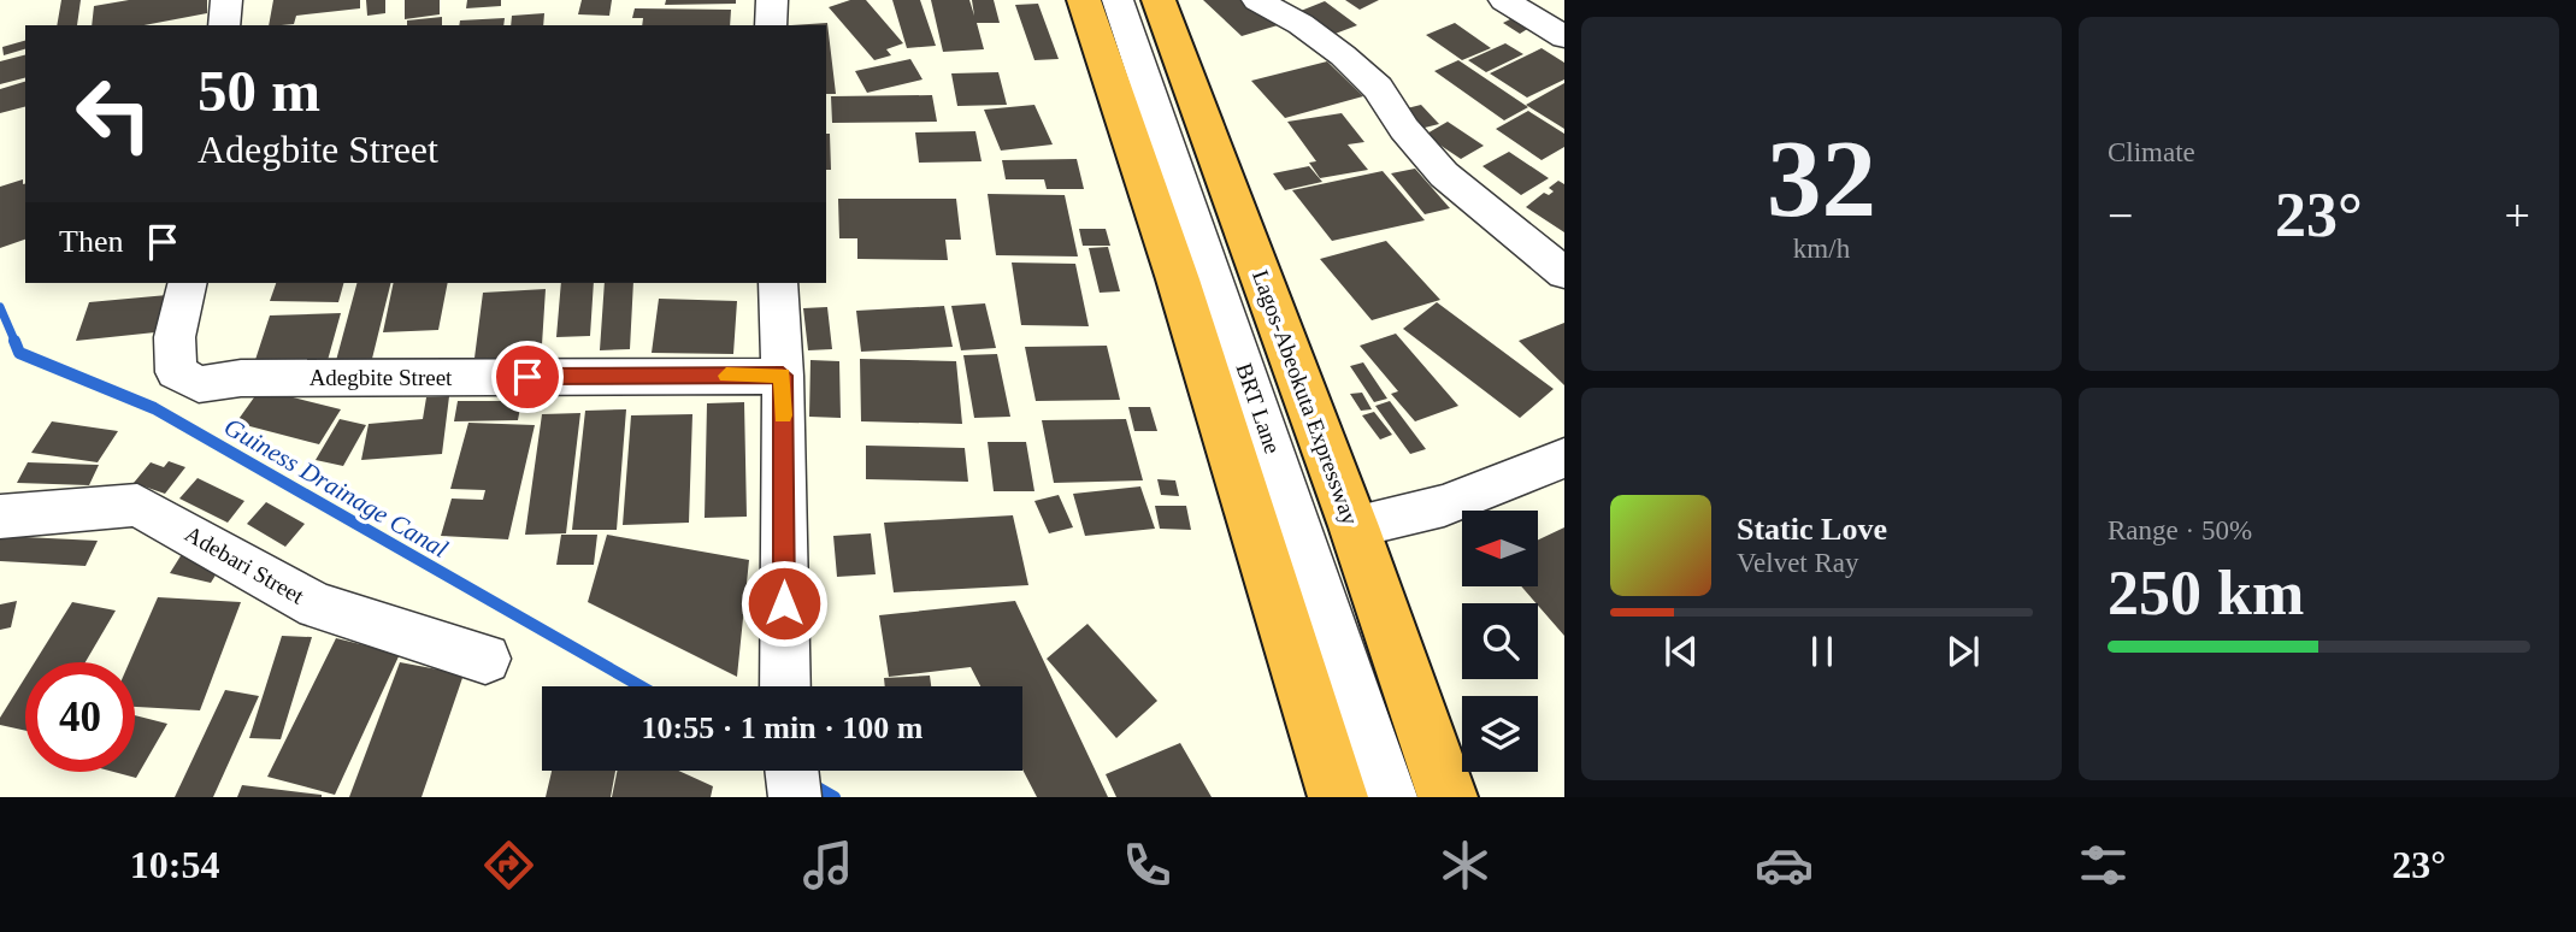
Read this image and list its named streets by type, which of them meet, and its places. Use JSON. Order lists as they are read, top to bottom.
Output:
{
  "streets": {
    "highway": ["Lagos-Abeokuta Expressway"],
    "street": ["Adegbite Street", "BRT Lane", "Adebari Street"]
  },
  "crossings": [
    ["Lagos-Abeokuta Expressway", "BRT Lane"]
  ],
  "water": ["Guiness Drainage Canal"],
  "north": "left",
  "page": {
    "tile": [
      ["32", "km/h"],
      "Climate",
      ["Range · 50%", "250 km"]
    ],
    "turn": ["50 m", "Adegbite Street"],
    "heat": ["−", "23°", "+"],
    "then": "Then",
    "song": ["Static Love", "Velvet Ray"],
    "limit": "40",
    "trip": "10:55 · 1 min · 100 m",
    "tabs": ["10:54", "23°"]
  }
}
